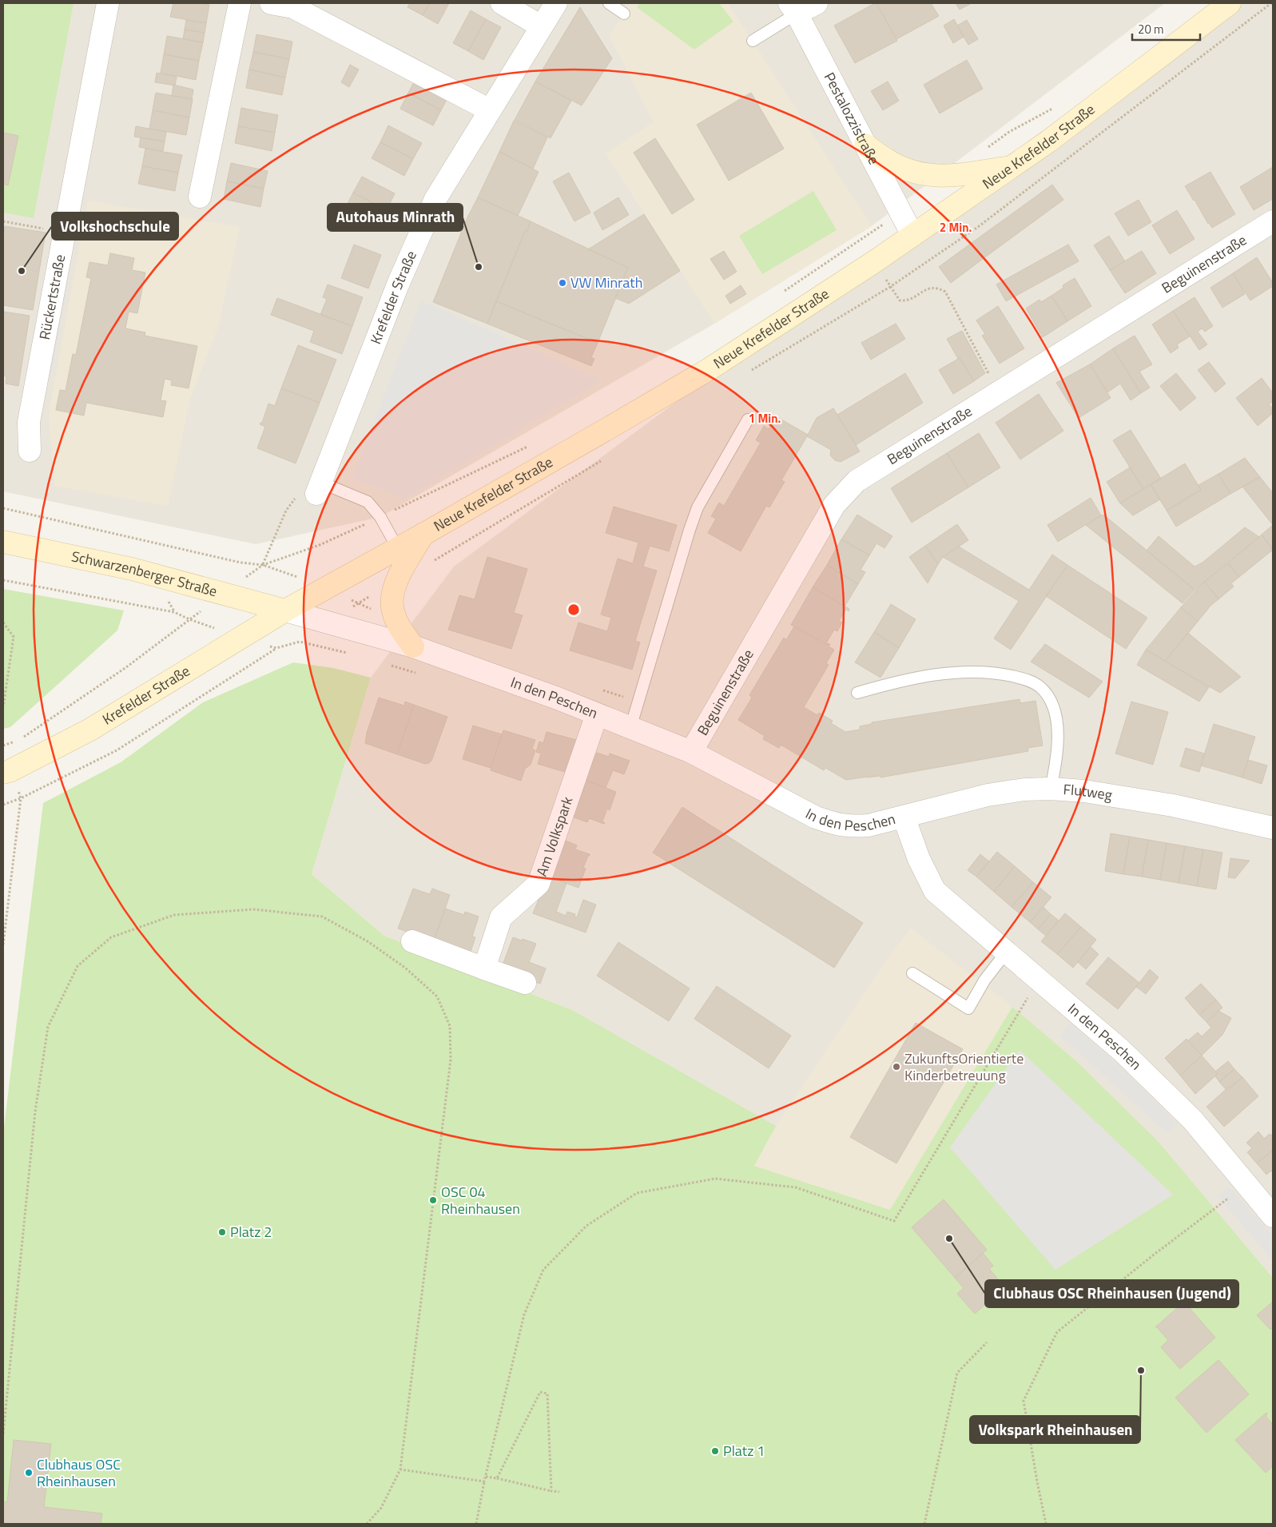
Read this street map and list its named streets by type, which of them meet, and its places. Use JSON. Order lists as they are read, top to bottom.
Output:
{
  "streets": {
    "main road": ["Neue Krefelder Straße", "Krefelder Straße", "Schwarzenberger Straße"],
    "street": [
      "Pestalozzistraße",
      "Beguinenstraße",
      "Rückertstraße",
      "In den Peschen",
      "Flutweg",
      "Am Volkspark"
    ]
  },
  "crossings": [
    ["Pestalozzistraße", "Neue Krefelder Straße"],
    ["Neue Krefelder Straße", "Krefelder Straße"],
    ["Neue Krefelder Straße", "Schwarzenberger Straße"],
    ["Neue Krefelder Straße", "In den Peschen"],
    ["Beguinenstraße", "In den Peschen"],
    ["Krefelder Straße", "Schwarzenberger Straße"],
    ["Krefelder Straße", "In den Peschen"],
    ["Schwarzenberger Straße", "In den Peschen"],
    ["In den Peschen", "Flutweg"],
    ["In den Peschen", "Am Volkspark"]
  ],
  "places": [
    "Autohaus Minrath",
    "Volkshochschule",
    "VW Minrath",
    "ZukunftsOrientierte Kinderbetreuung",
    "OSC 04 Rheinhausen",
    "Platz 2",
    "Clubhaus OSC Rheinhausen (Jugend)",
    "Volkspark Rheinhausen",
    "Platz 1",
    "Clubhaus OSC Rheinhausen"
  ],
  "scale_bar": "20 m",
  "rings": ["2 Min.", "1 Min."]
}
